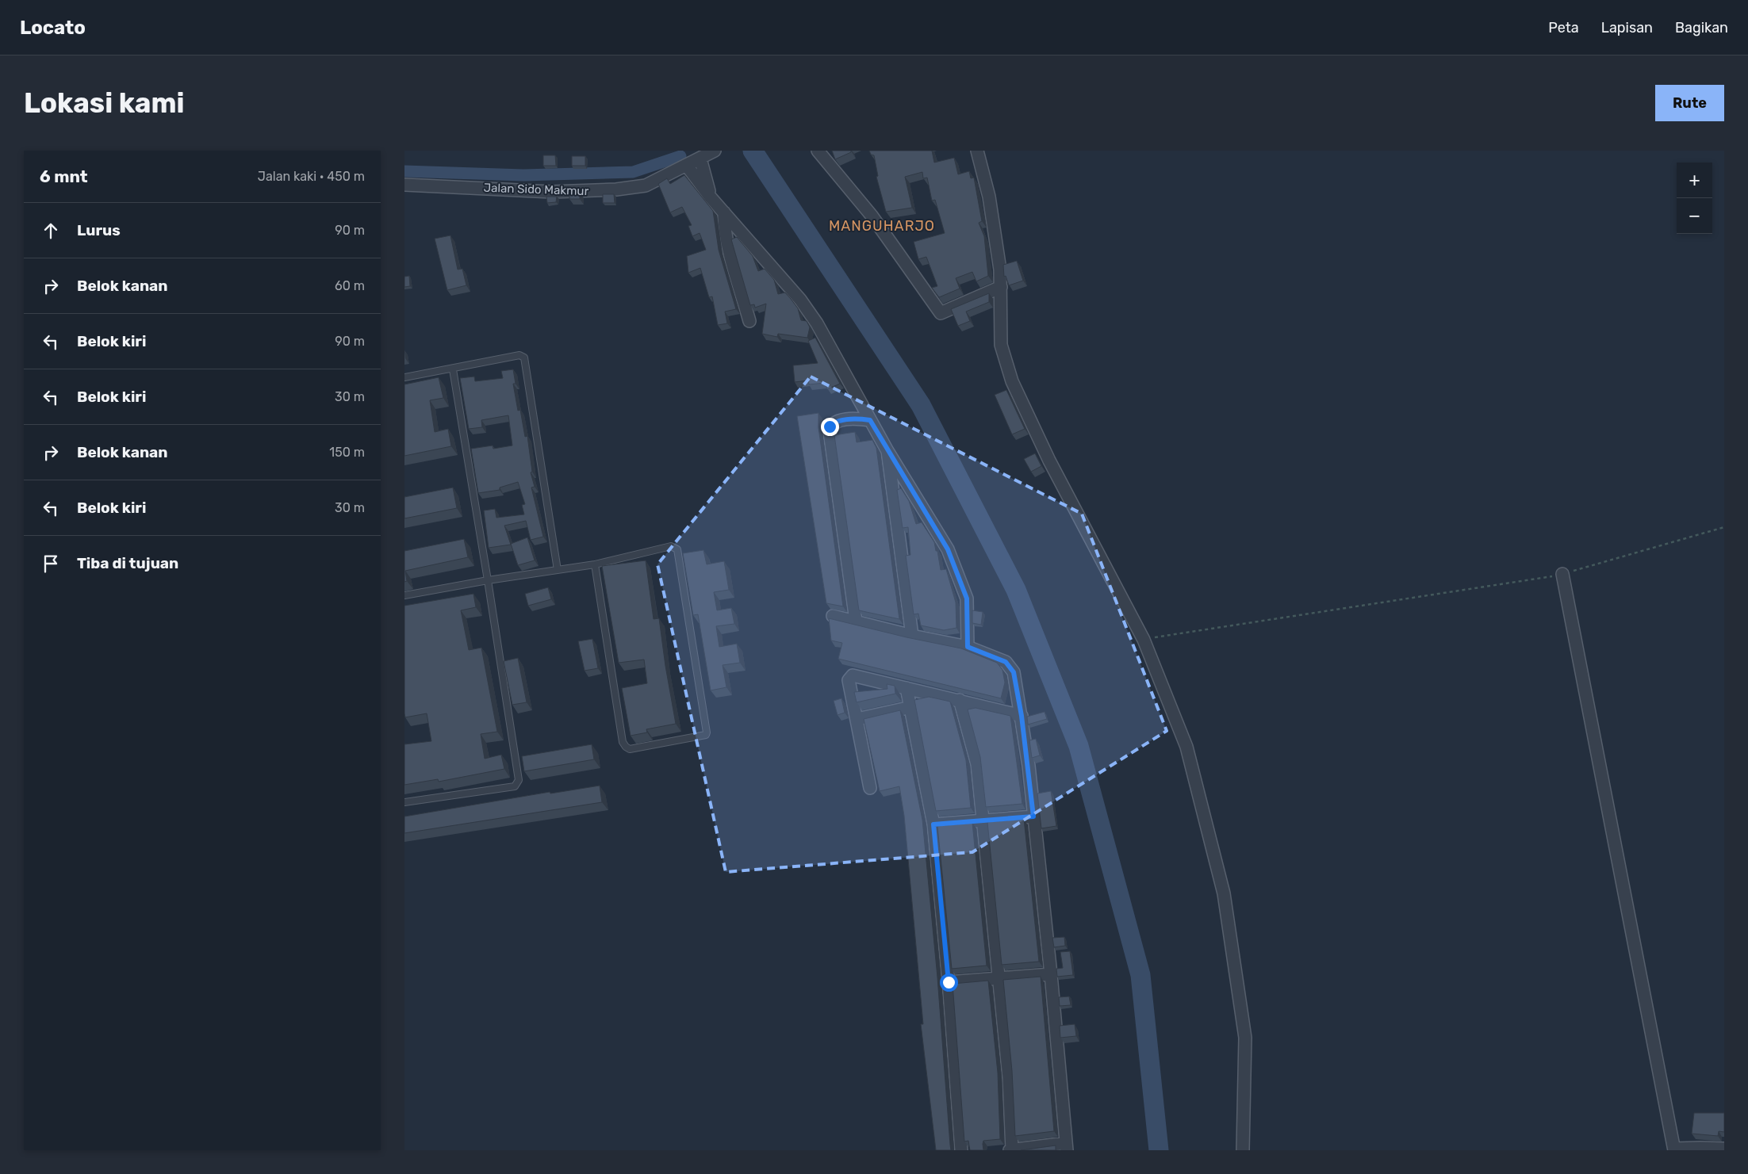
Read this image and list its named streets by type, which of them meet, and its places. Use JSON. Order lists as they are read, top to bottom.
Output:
{
  "streets": {
    "street": ["Jalan Sido Makmur"]
  },
  "districts": ["MANGUHARJO"],
  "page": {
    "header": "Locato",
    "nav": ["Peta", "Lapisan", "Bagikan"],
    "buttons": "Rute",
    "title": "Lokasi kami",
    "heading": ["6 mnt", "Jalan kaki · 450 m"],
    "map_buttons": ["+", "−"],
    "list": [
      ["Lurus", "90 m"],
      ["Belok kanan", "60 m"],
      ["Belok kiri", "90 m"],
      ["Belok kiri", "30 m"],
      ["Belok kanan", "150 m"],
      ["Belok kiri", "30 m"],
      "Tiba di tujuan"
    ]
  }
}
